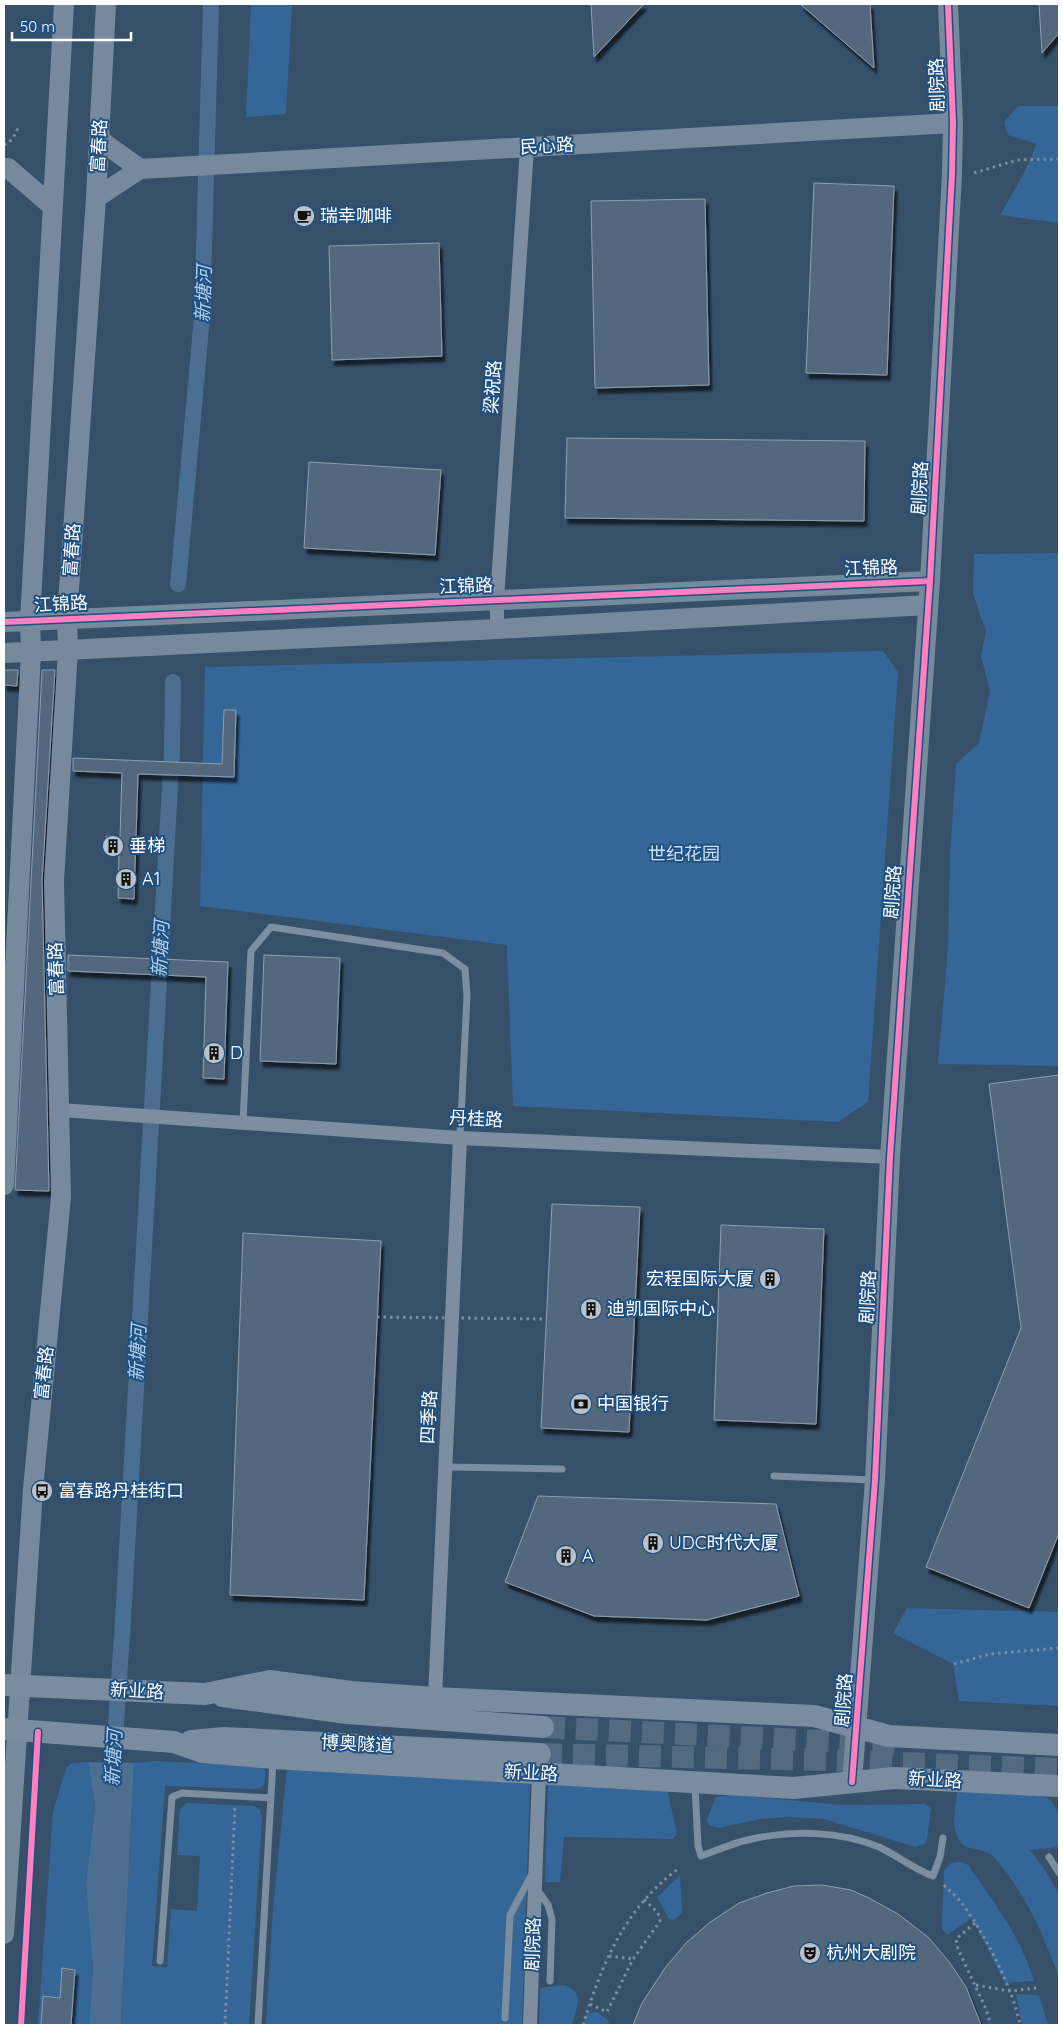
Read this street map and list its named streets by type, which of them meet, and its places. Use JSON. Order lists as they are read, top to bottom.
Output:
{
  "streets": {
    "main road": ["新业路", "博奥隧道"],
    "street": [
      "剧院路",
      "富春路",
      "民心路",
      "梁祝路",
      "江锦路",
      "丹桂路",
      "四季路"
    ]
  },
  "crossings": [
    ["剧院路", "民心路"],
    ["剧院路", "江锦路"],
    ["剧院路", "丹桂路"],
    ["剧院路", "新业路"],
    ["剧院路", "博奥隧道"],
    ["富春路", "民心路"],
    ["富春路", "江锦路"],
    ["富春路", "丹桂路"],
    ["富春路", "新业路"],
    ["民心路", "梁祝路"],
    ["梁祝路", "江锦路"],
    ["丹桂路", "四季路"],
    ["四季路", "新业路"],
    ["新业路", "博奥隧道"]
  ],
  "water": ["新塘河"],
  "parks": ["世纪花园"],
  "places": {
    "cafe": ["瑞幸咖啡"],
    "building": [
      "垂梯",
      "A1",
      "D",
      "宏程国际大厦",
      "迪凯国际中心",
      "UDC时代大厦",
      "A"
    ],
    "bank": ["中国银行"],
    "bus stop": ["富春路丹桂街口"],
    "theatre": ["杭州大剧院"]
  },
  "scale_bar": "50 m"
}
